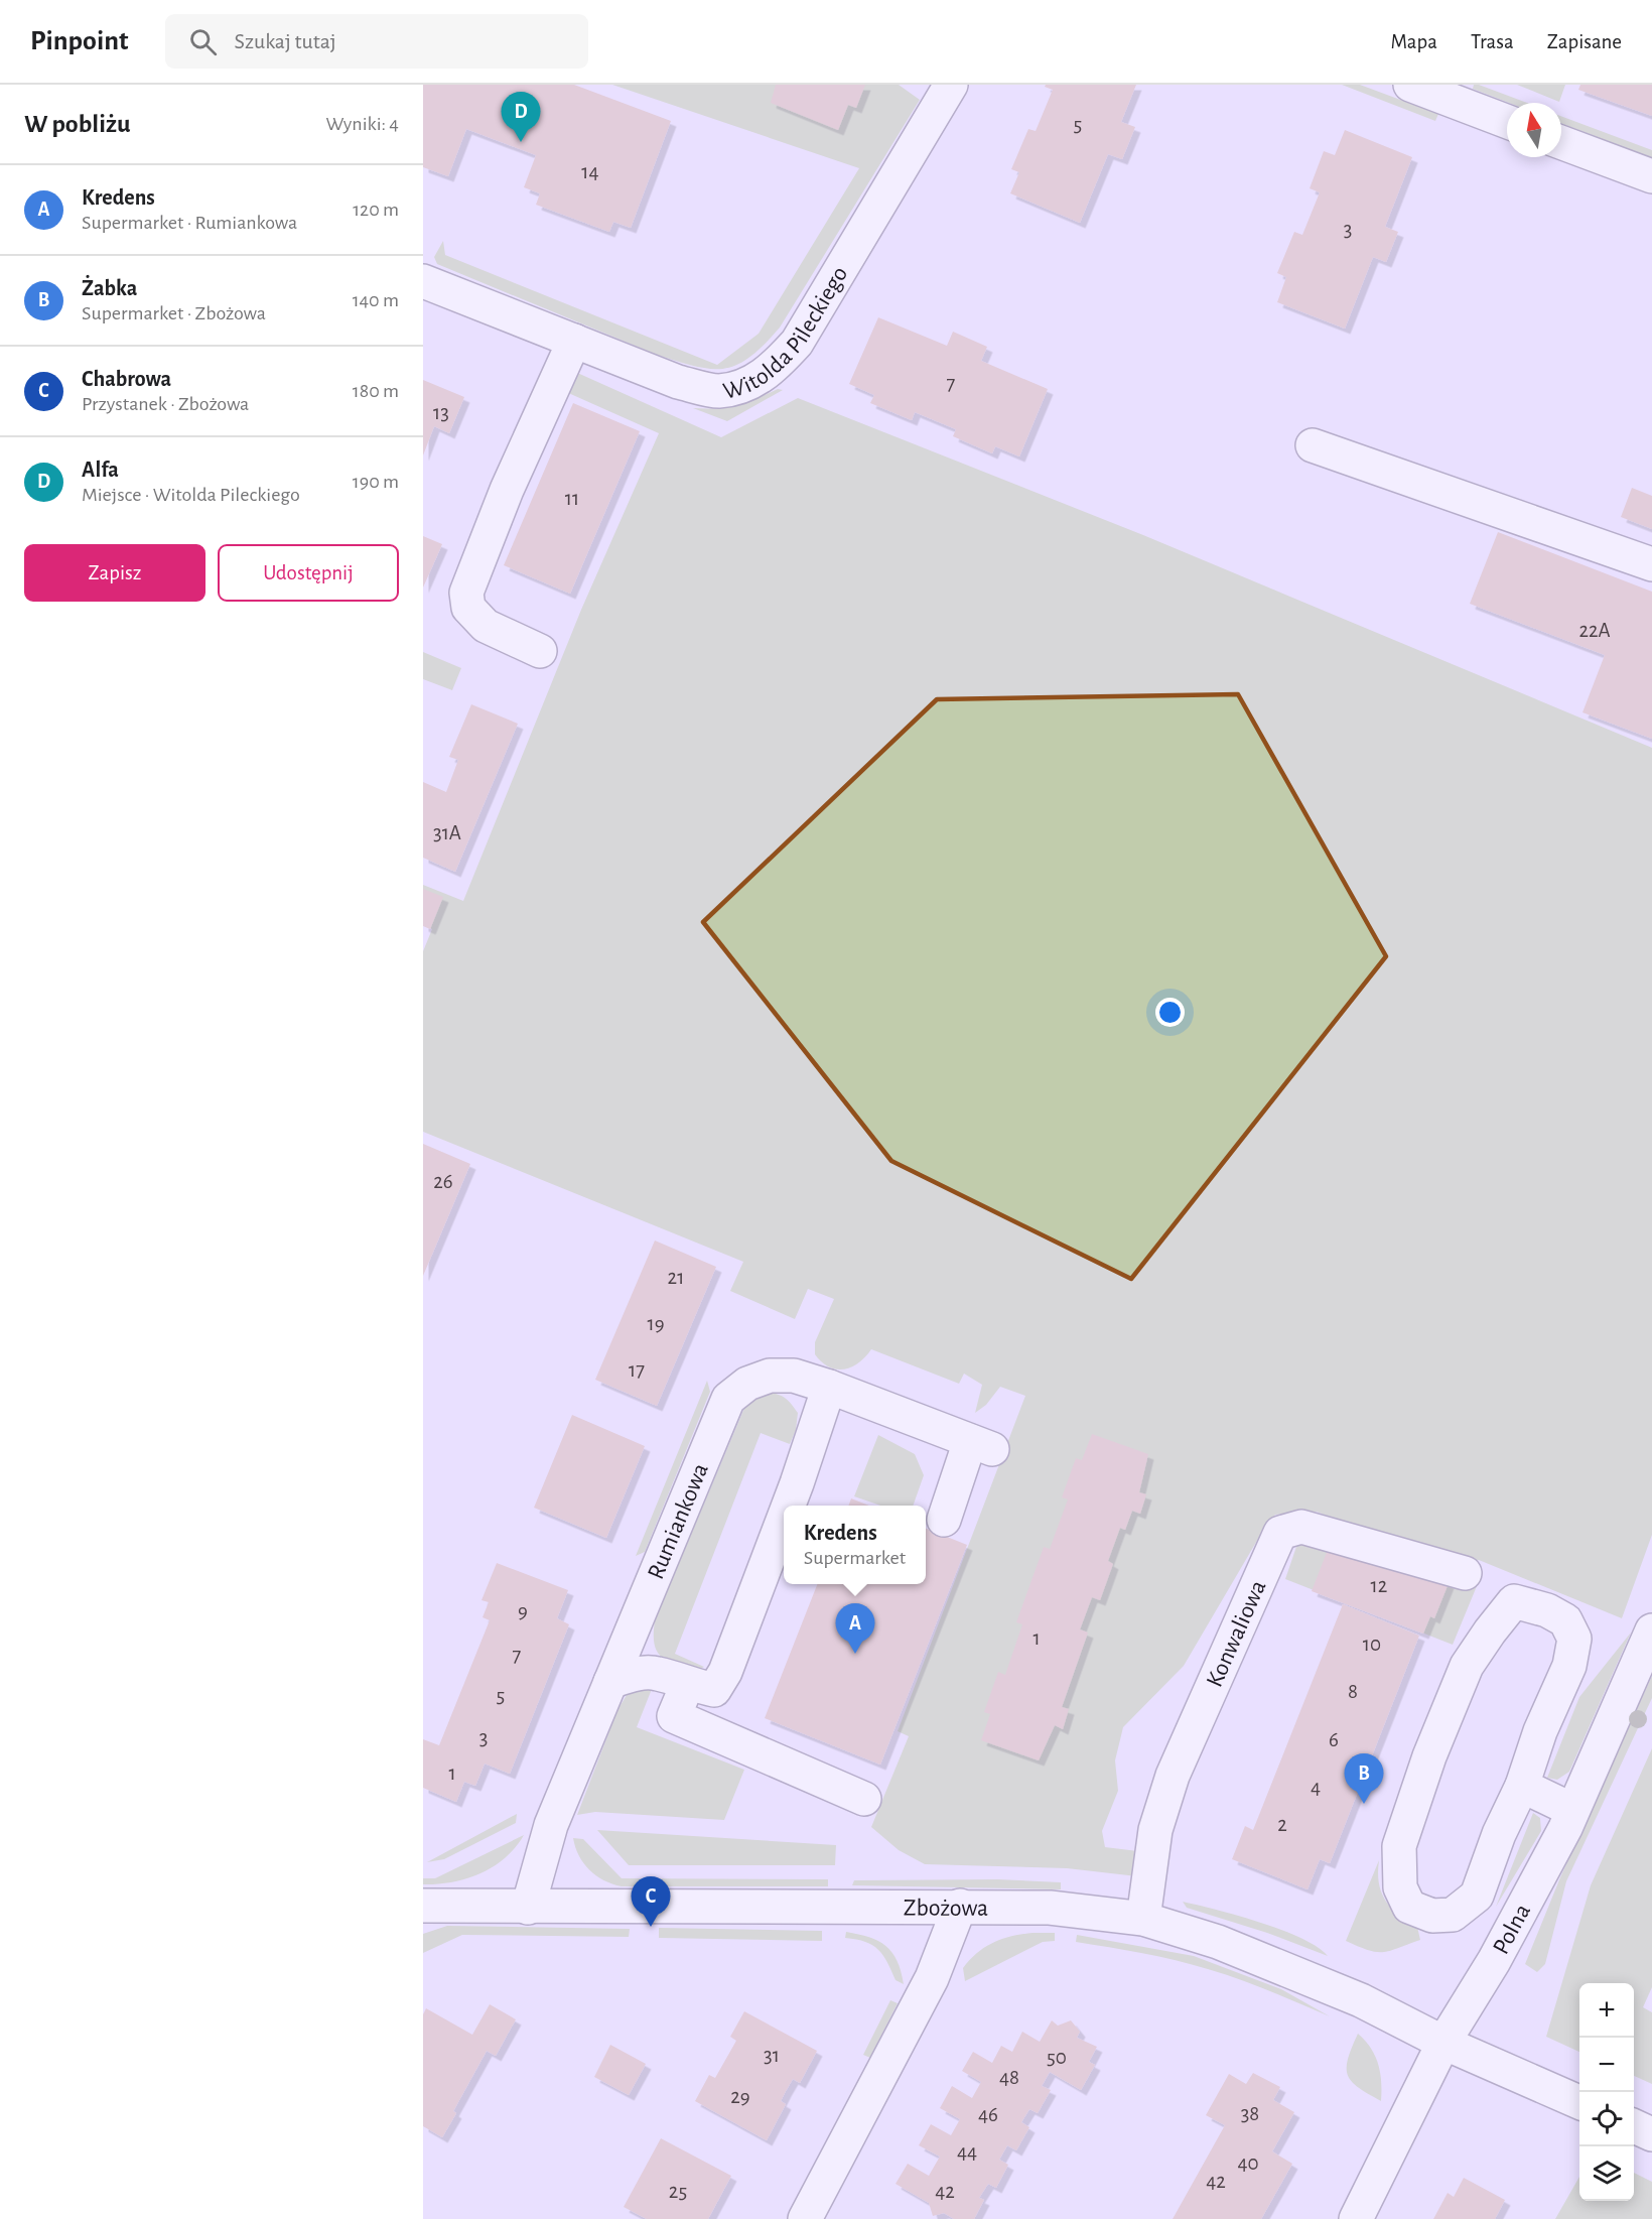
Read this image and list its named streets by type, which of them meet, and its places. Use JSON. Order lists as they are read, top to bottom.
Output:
{
  "streets": {
    "street": [
      "Witolda Pileckiego",
      "Rumiankowa",
      "Konwaliowa",
      "Zbożowa",
      "Polna"
    ]
  },
  "crossings": [
    ["Rumiankowa", "Zbożowa"],
    ["Konwaliowa", "Zbożowa"],
    ["Zbożowa", "Polna"]
  ],
  "house_numbers": [
    "5",
    "14",
    "3",
    "7",
    "13",
    "11",
    "22A",
    "31A",
    "26",
    "21",
    "19",
    "17",
    "12",
    "9",
    "1",
    "10",
    "7",
    "8",
    "5",
    "3",
    "6",
    "1",
    "4",
    "2",
    "31",
    "50",
    "48",
    "29",
    "38",
    "46",
    "44",
    "40",
    "42",
    "25",
    "42"
  ],
  "north": "top",
  "page": {
    "header": "Pinpoint",
    "search": "Szukaj tutaj",
    "nav": ["Mapa", "Trasa", "Zapisane"],
    "heading": ["W pobliżu", "Wyniki: 4"],
    "pins": [
      "D",
      "A",
      "B",
      "C"
    ],
    "list": [
      {
        "mark": "A",
        "name": "Kredens",
        "note": "Supermarket · Rumiankowa",
        "value": "120 m"
      },
      {
        "mark": "B",
        "name": "Żabka",
        "note": "Supermarket · Zbożowa",
        "value": "140 m"
      },
      {
        "mark": "C",
        "name": "Chabrowa",
        "note": "Przystanek · Zbożowa",
        "value": "180 m"
      },
      {
        "mark": "D",
        "name": "Alfa",
        "note": "Miejsce · Witolda Pileckiego",
        "value": "190 m"
      }
    ],
    "buttons": ["Zapisz", "Udostępnij"],
    "popup": ["Kredens", "Supermarket"],
    "map_buttons": ["+", "−"]
  }
}
